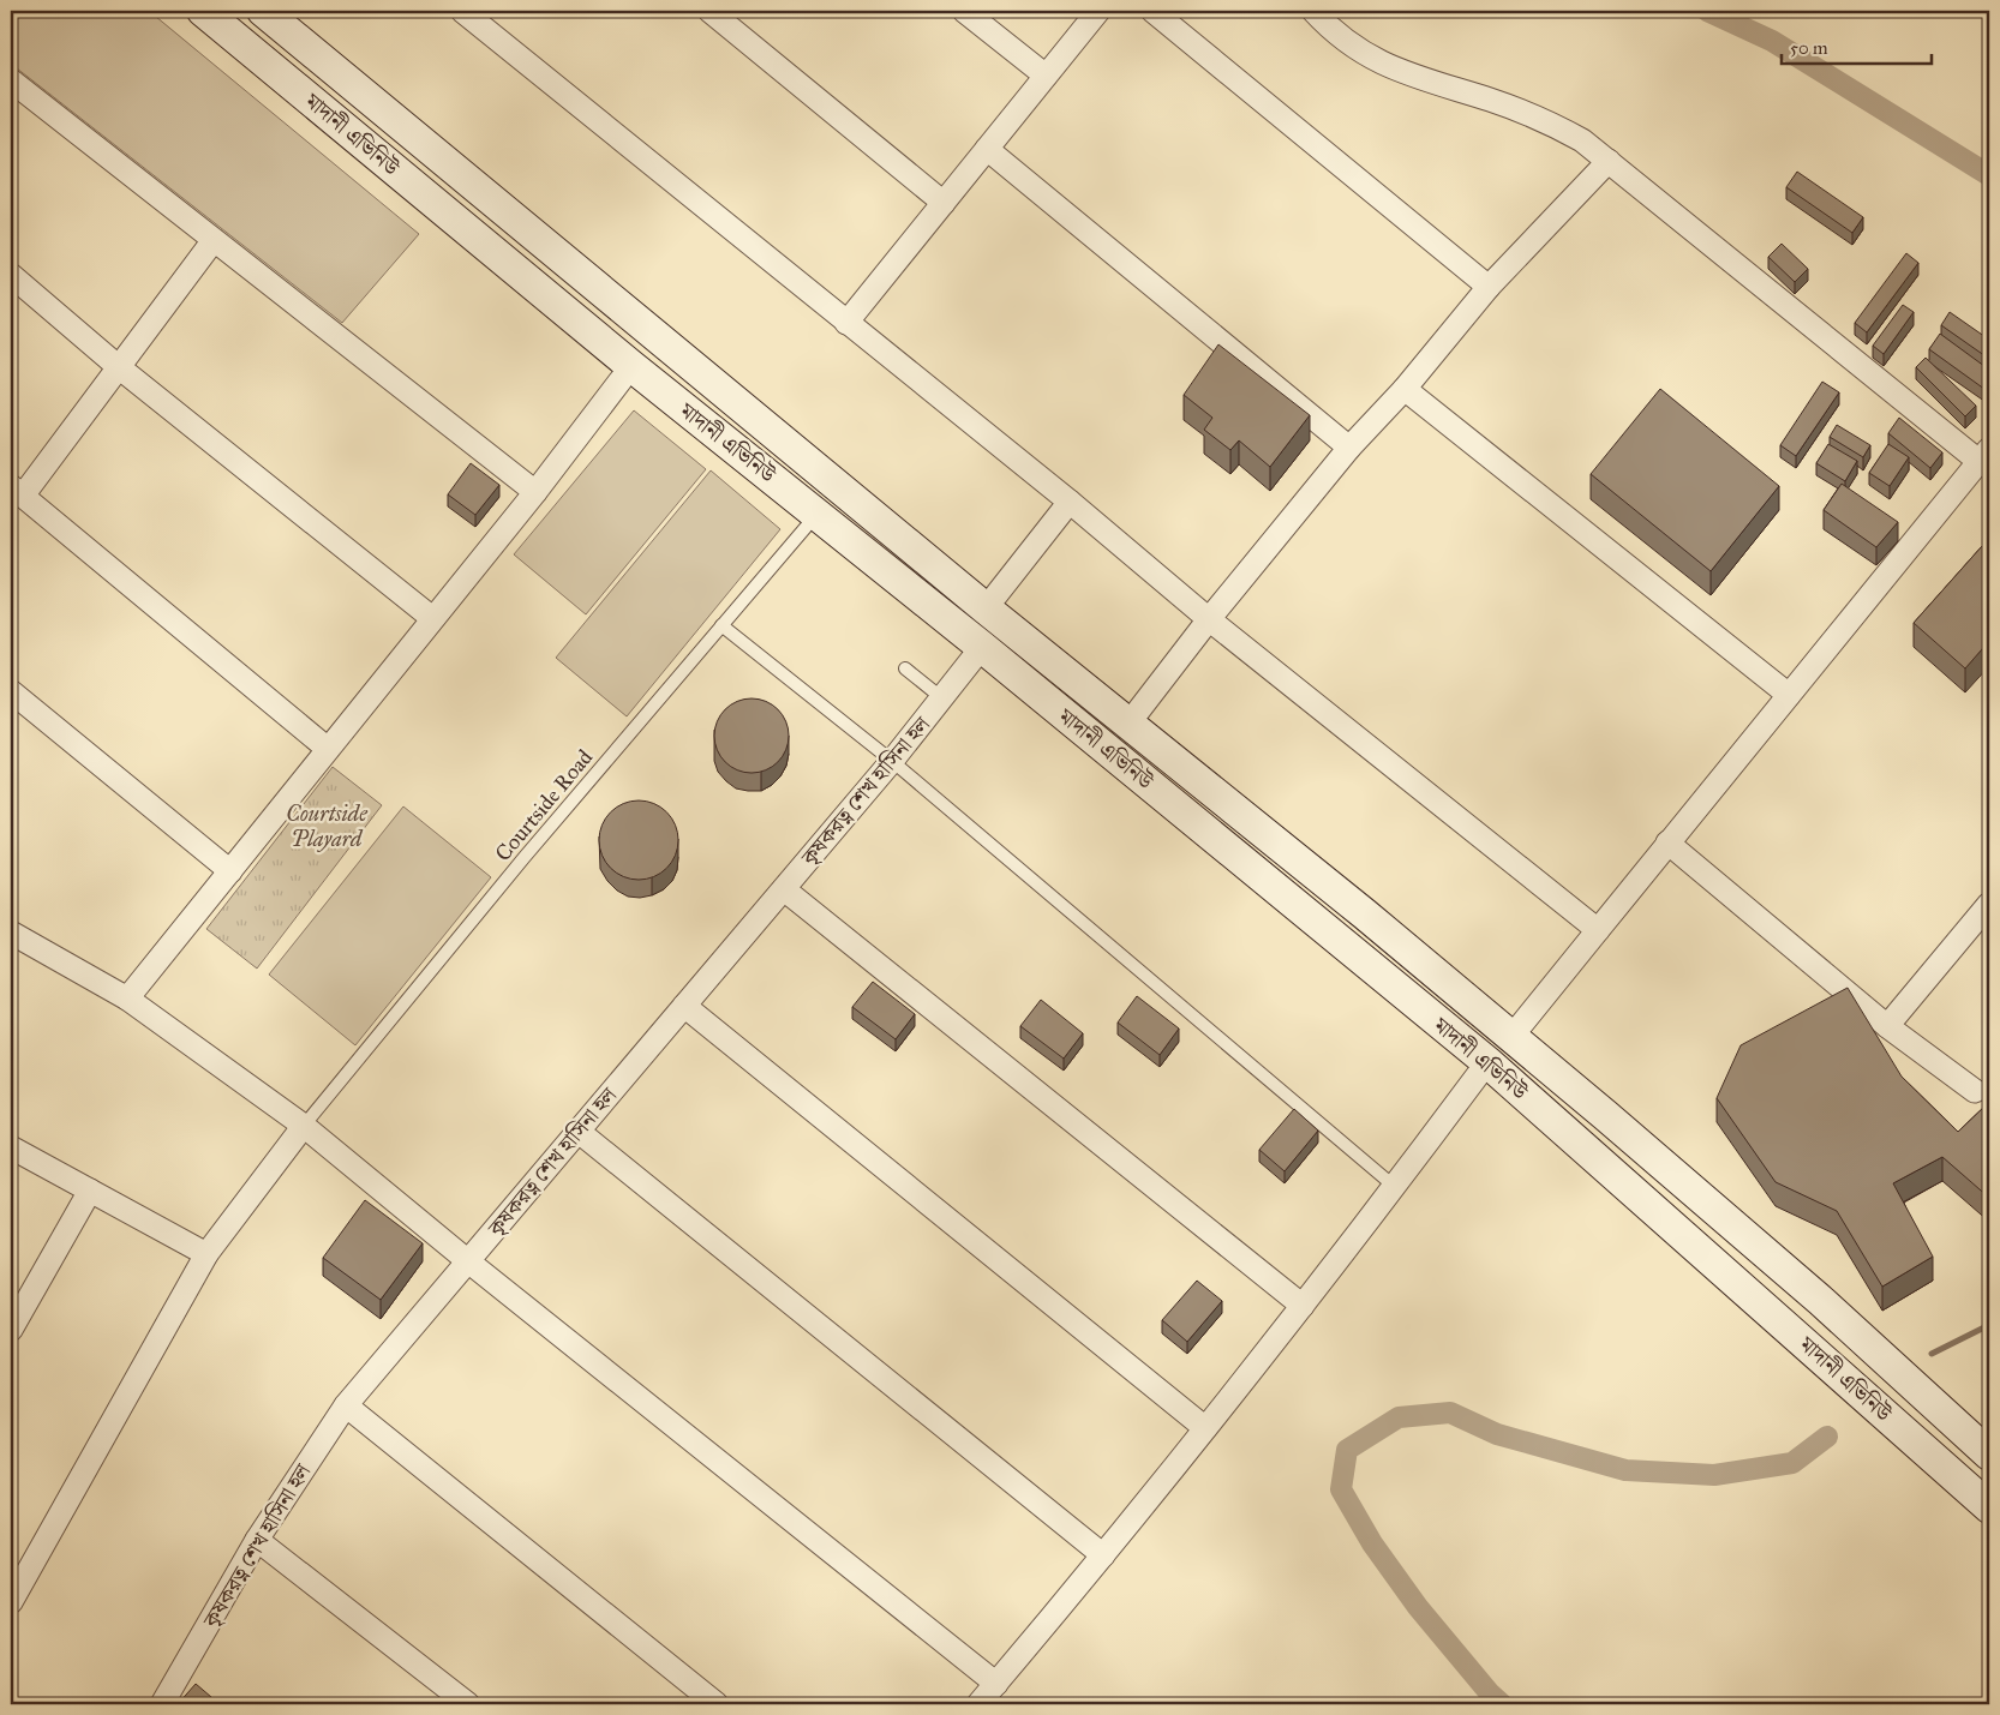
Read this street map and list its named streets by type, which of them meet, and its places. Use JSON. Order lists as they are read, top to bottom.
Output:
{
  "streets": {
    "main road": ["মাদানী এভিনিউ"],
    "street": ["কৃষকরত্ন শেখ হাসিনা হল"],
    "lane": ["Courtside Road"]
  },
  "crossings": [
    ["মাদানী এভিনিউ", "কৃষকরত্ন শেখ হাসিনা হল"],
    ["মাদানী এভিনিউ", "Courtside Road"]
  ],
  "parks": ["Courtside Playard"],
  "scale_bar": "50 m"
}
